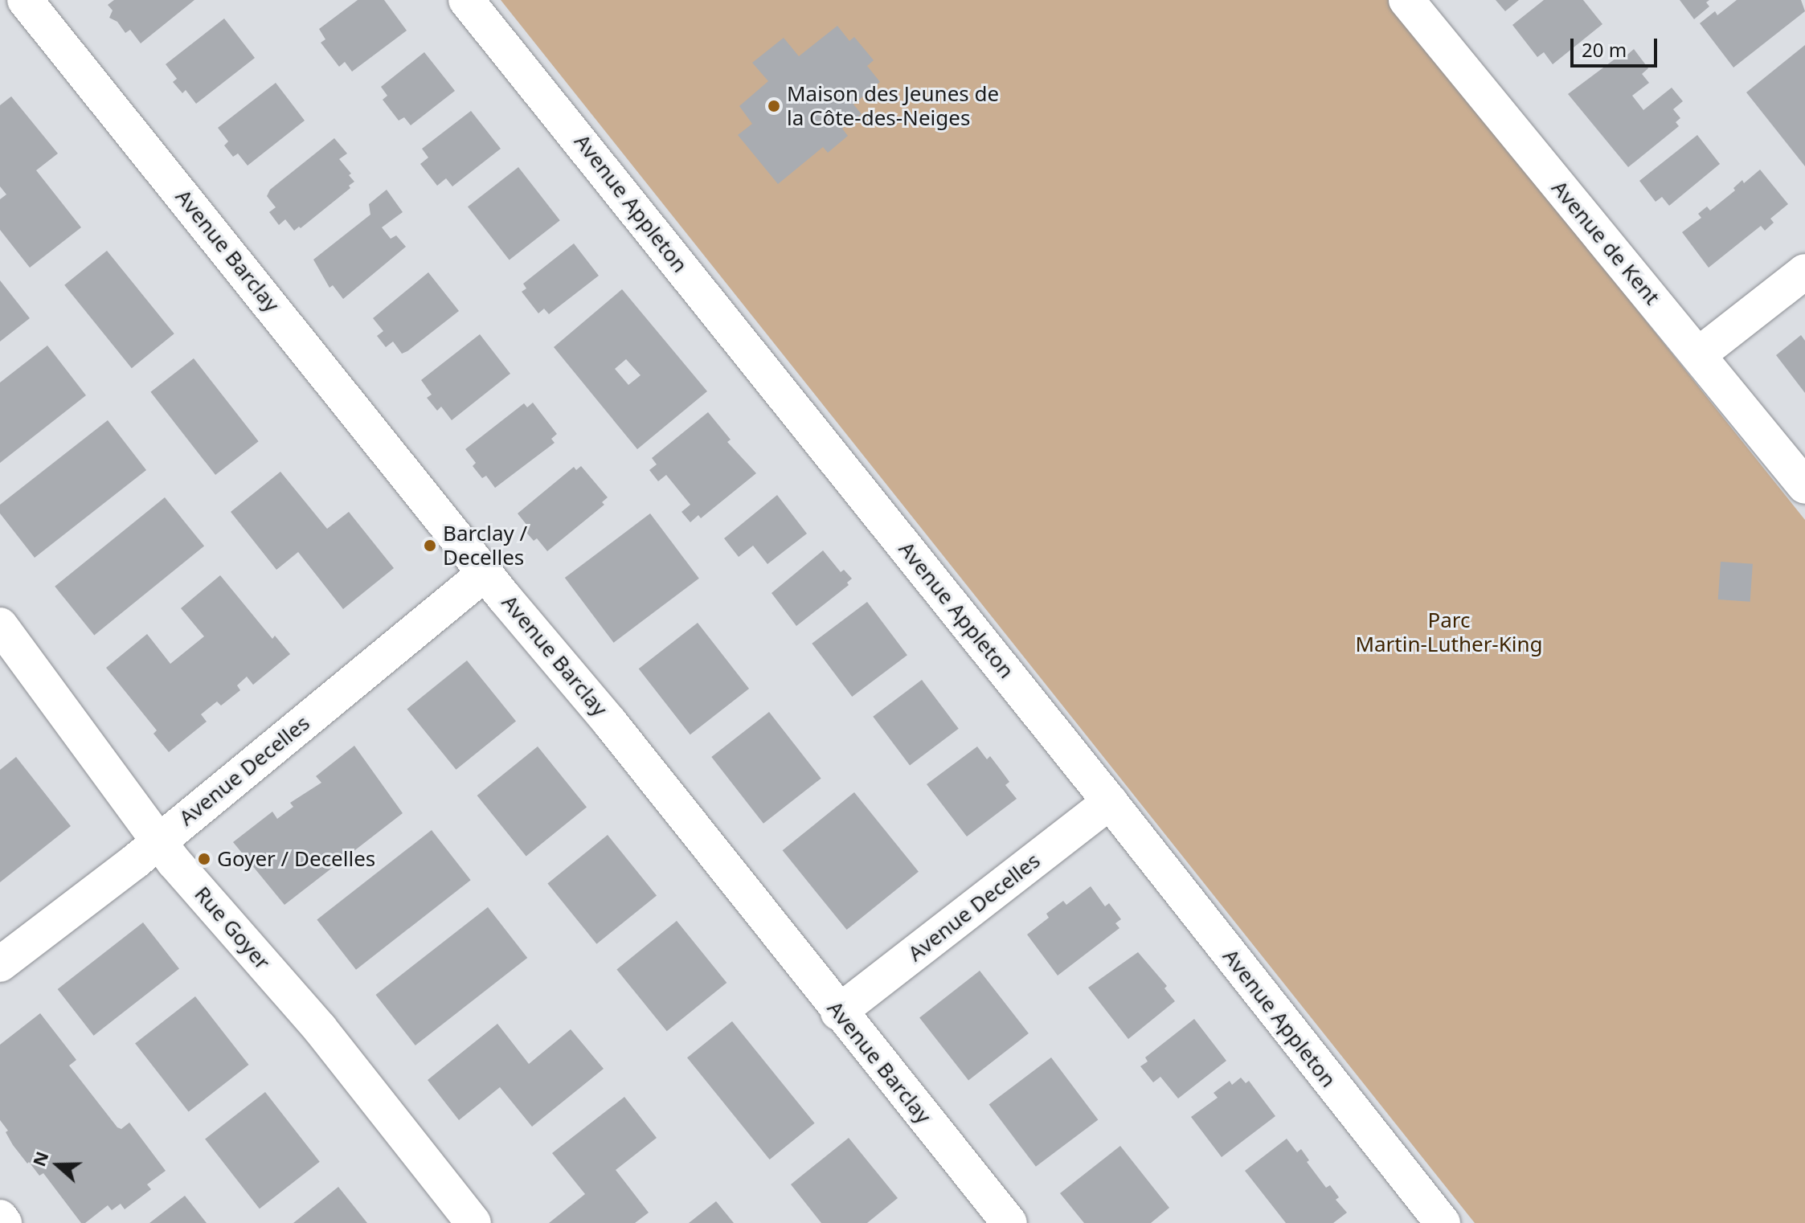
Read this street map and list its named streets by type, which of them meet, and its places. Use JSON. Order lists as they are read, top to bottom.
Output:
{
  "streets": {
    "street": [
      "Avenue Appleton",
      "Avenue de Kent",
      "Avenue Barclay",
      "Avenue Decelles",
      "Rue Goyer"
    ]
  },
  "crossings": [
    ["Avenue Appleton", "Avenue Decelles"],
    ["Avenue Barclay", "Avenue Decelles"],
    ["Avenue Decelles", "Rue Goyer"]
  ],
  "parks": ["Parc Martin-Luther-King"],
  "places": ["Maison des Jeunes de la Côte-des-Neiges", "Barclay / Decelles", "Goyer / Decelles"],
  "scale_bar": "20 m",
  "north": "left"
}
